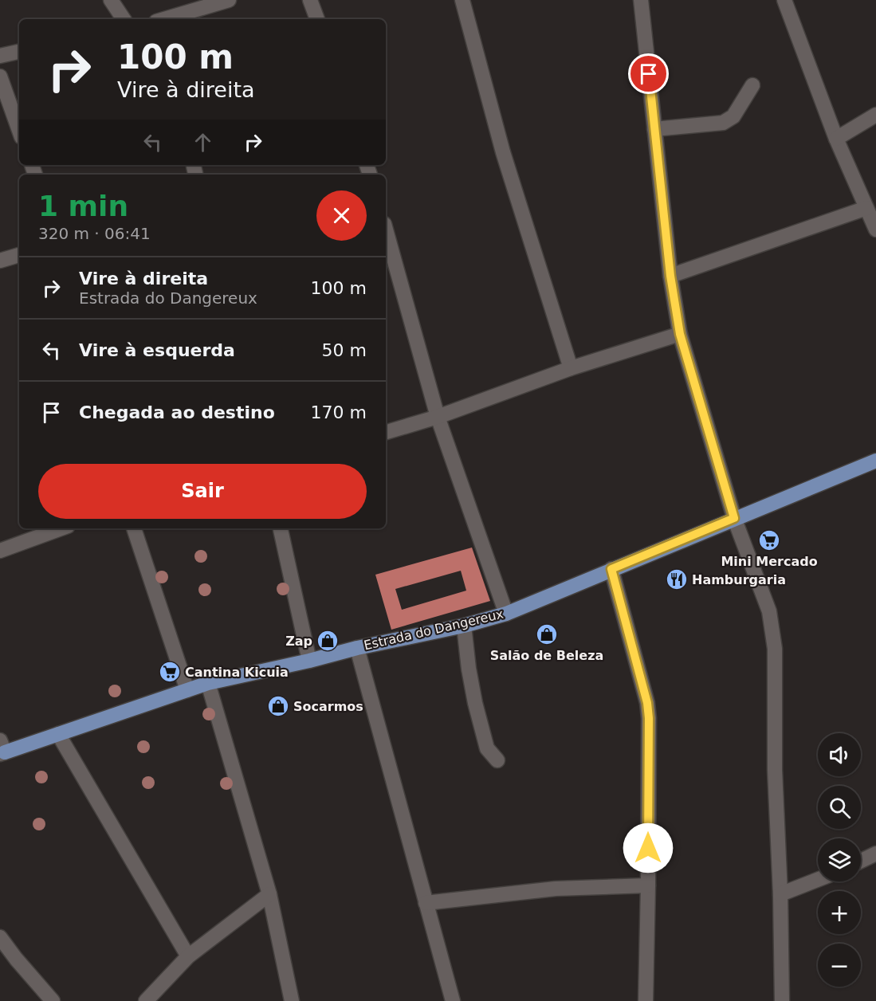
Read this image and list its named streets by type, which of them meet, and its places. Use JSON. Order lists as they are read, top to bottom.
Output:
{
  "streets": {
    "main road": ["Estrada do Dangereux"]
  },
  "places": {
    "supermarket": ["Mini Mercado", "Cantina Kicuia"],
    "restaurant": ["Hamburgaria"],
    "shop": ["Salão de Beleza", "Zap", "Socarmos"]
  },
  "page": {
    "turn": ["100 m", "Vire à direita"],
    "heading": ["1 min", "320 m · 06:41"],
    "list": [
      {
        "name": "Vire à direita",
        "note": "Estrada do Dangereux",
        "value": "100 m"
      },
      {
        "name": "Vire à esquerda",
        "value": "50 m"
      },
      {
        "name": "Chegada ao destino",
        "value": "170 m"
      }
    ],
    "buttons": "Sair",
    "map_buttons": ["+", "−"]
  }
}
